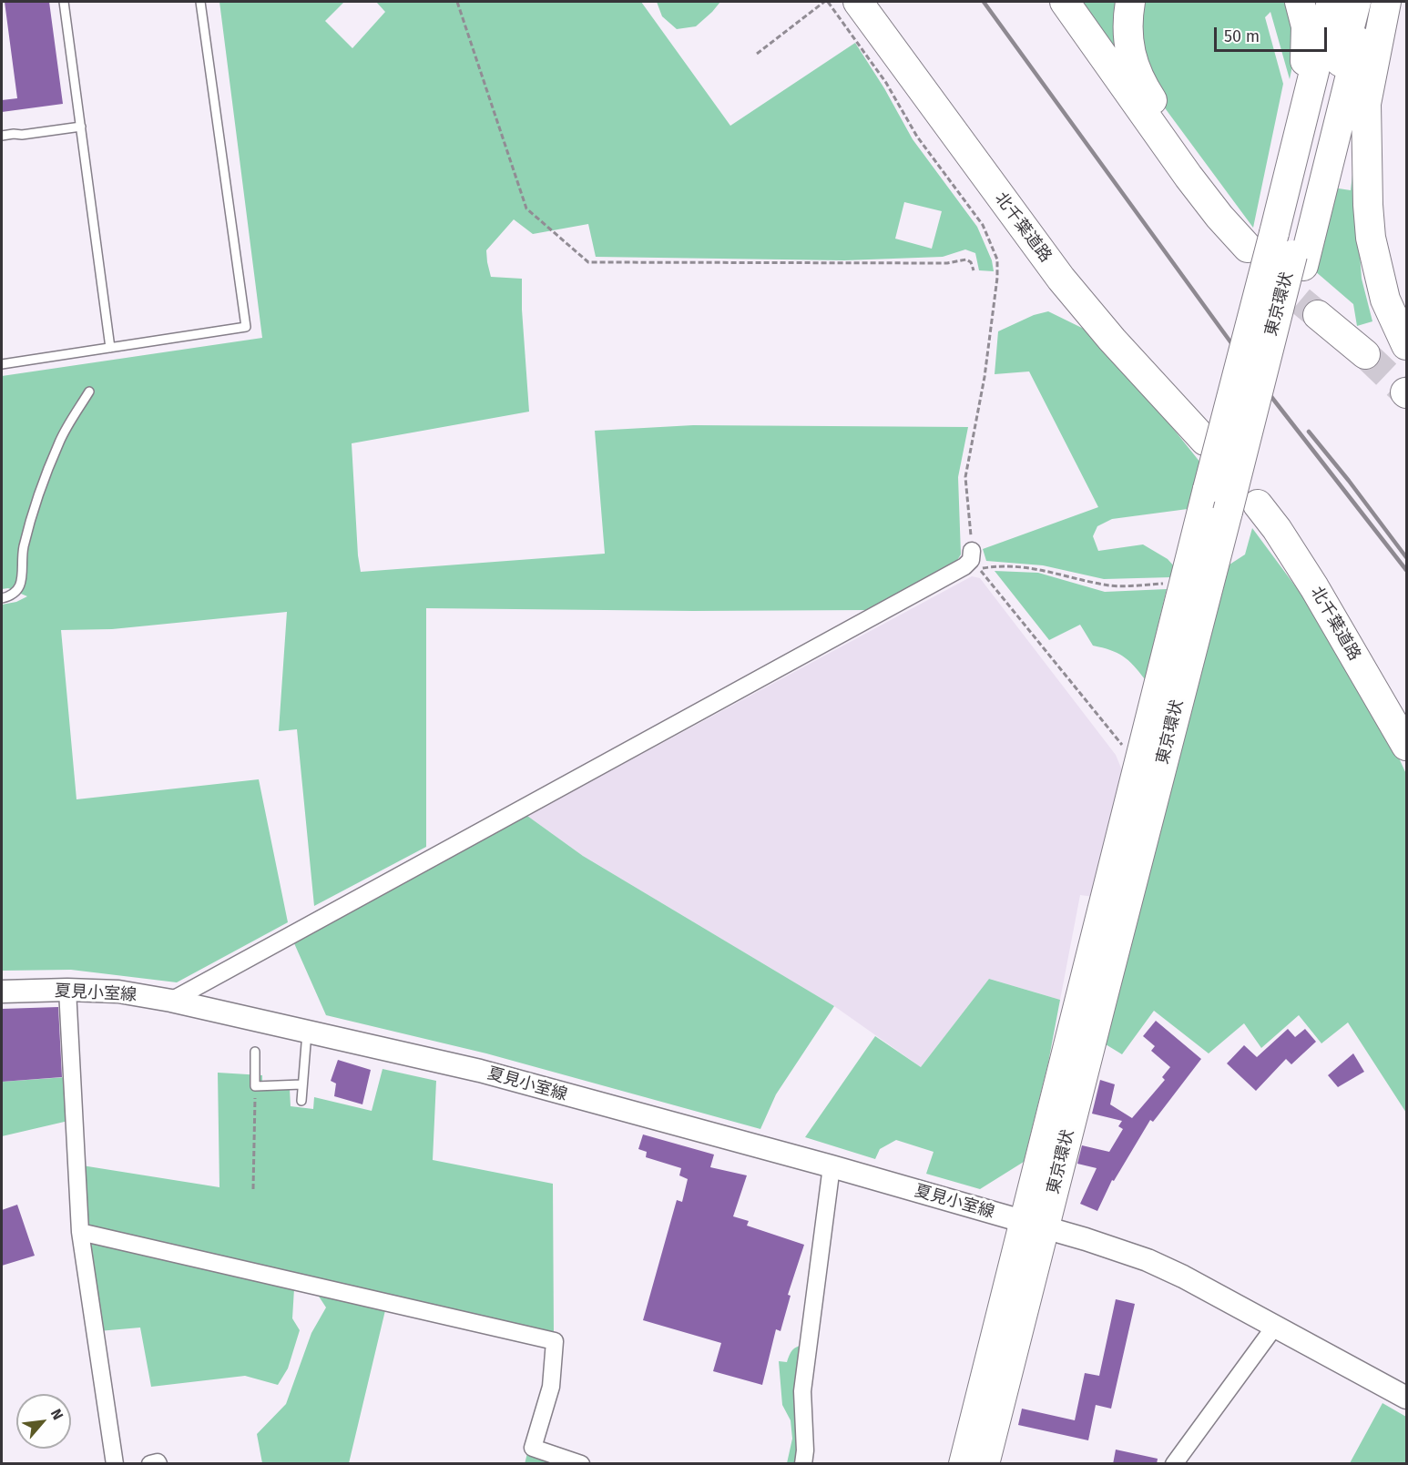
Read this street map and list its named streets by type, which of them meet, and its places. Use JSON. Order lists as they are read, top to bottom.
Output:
{
  "streets": {
    "highway": ["北千葉道路", "東京環状"],
    "main road": ["夏見小室線"]
  },
  "crossings": [
    ["東京環状", "夏見小室線"]
  ],
  "scale_bar": "50 m",
  "north": "top right"
}
